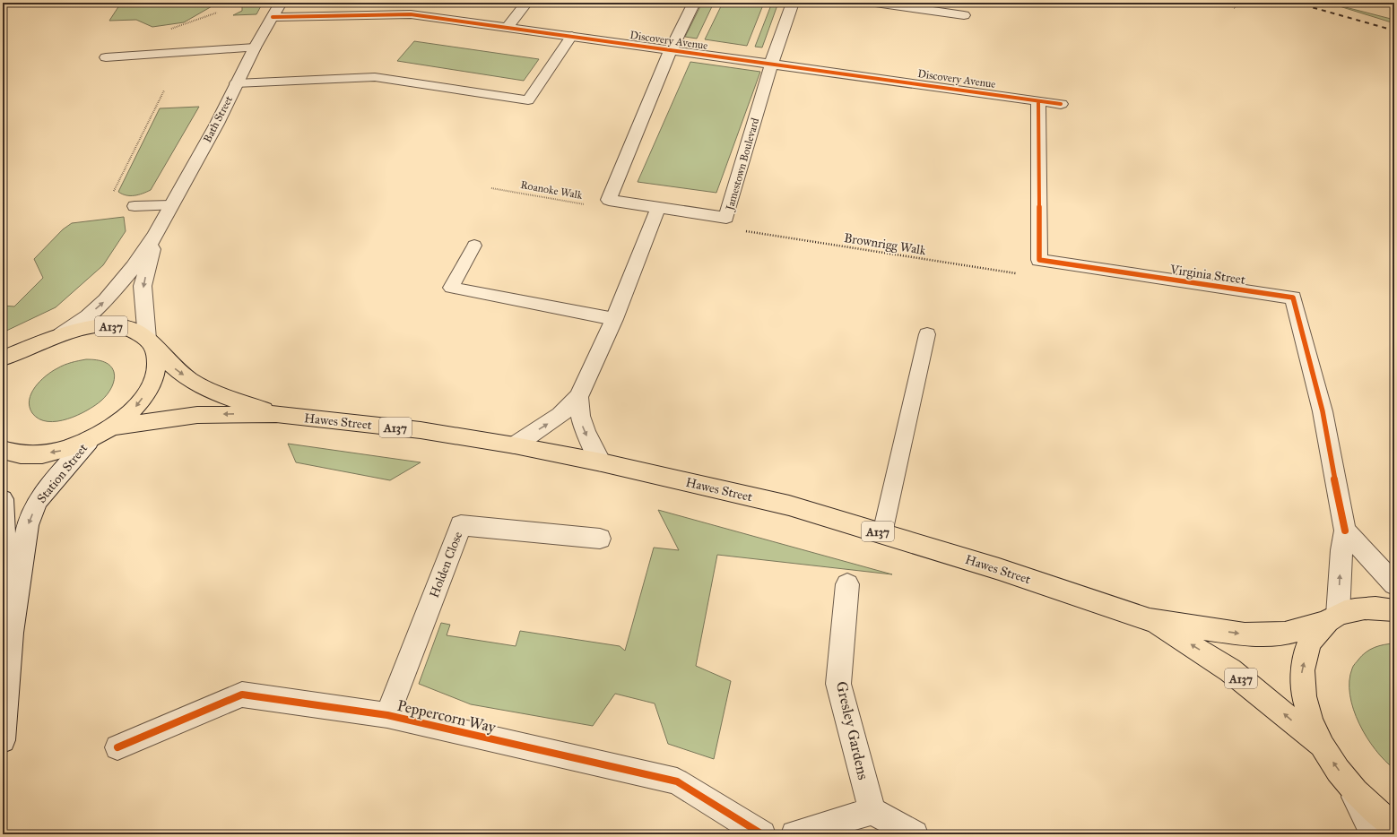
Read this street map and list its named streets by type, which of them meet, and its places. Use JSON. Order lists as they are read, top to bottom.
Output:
{
  "streets": {
    "main road": ["A137", "Hawes Street"],
    "street": [
      "Discovery Avenue",
      "Bath Street",
      "Jamestown Boulevard",
      "Virginia Street",
      "Station Street",
      "Holden Close",
      "Peppercorn Way",
      "Gresley Gardens"
    ],
    "path": ["Roanoke Walk", "Brownrigg Walk"]
  },
  "crossings": [
    ["Discovery Avenue", "Bath Street"],
    ["Discovery Avenue", "Jamestown Boulevard"],
    ["Bath Street", "A137"],
    ["Bath Street", "Hawes Street"],
    ["Jamestown Boulevard", "Roanoke Walk"],
    ["Jamestown Boulevard", "Brownrigg Walk"],
    ["Brownrigg Walk", "Virginia Street"],
    ["A137", "Hawes Street"],
    ["Hawes Street", "Station Street"],
    ["Holden Close", "Peppercorn Way"]
  ]
}
